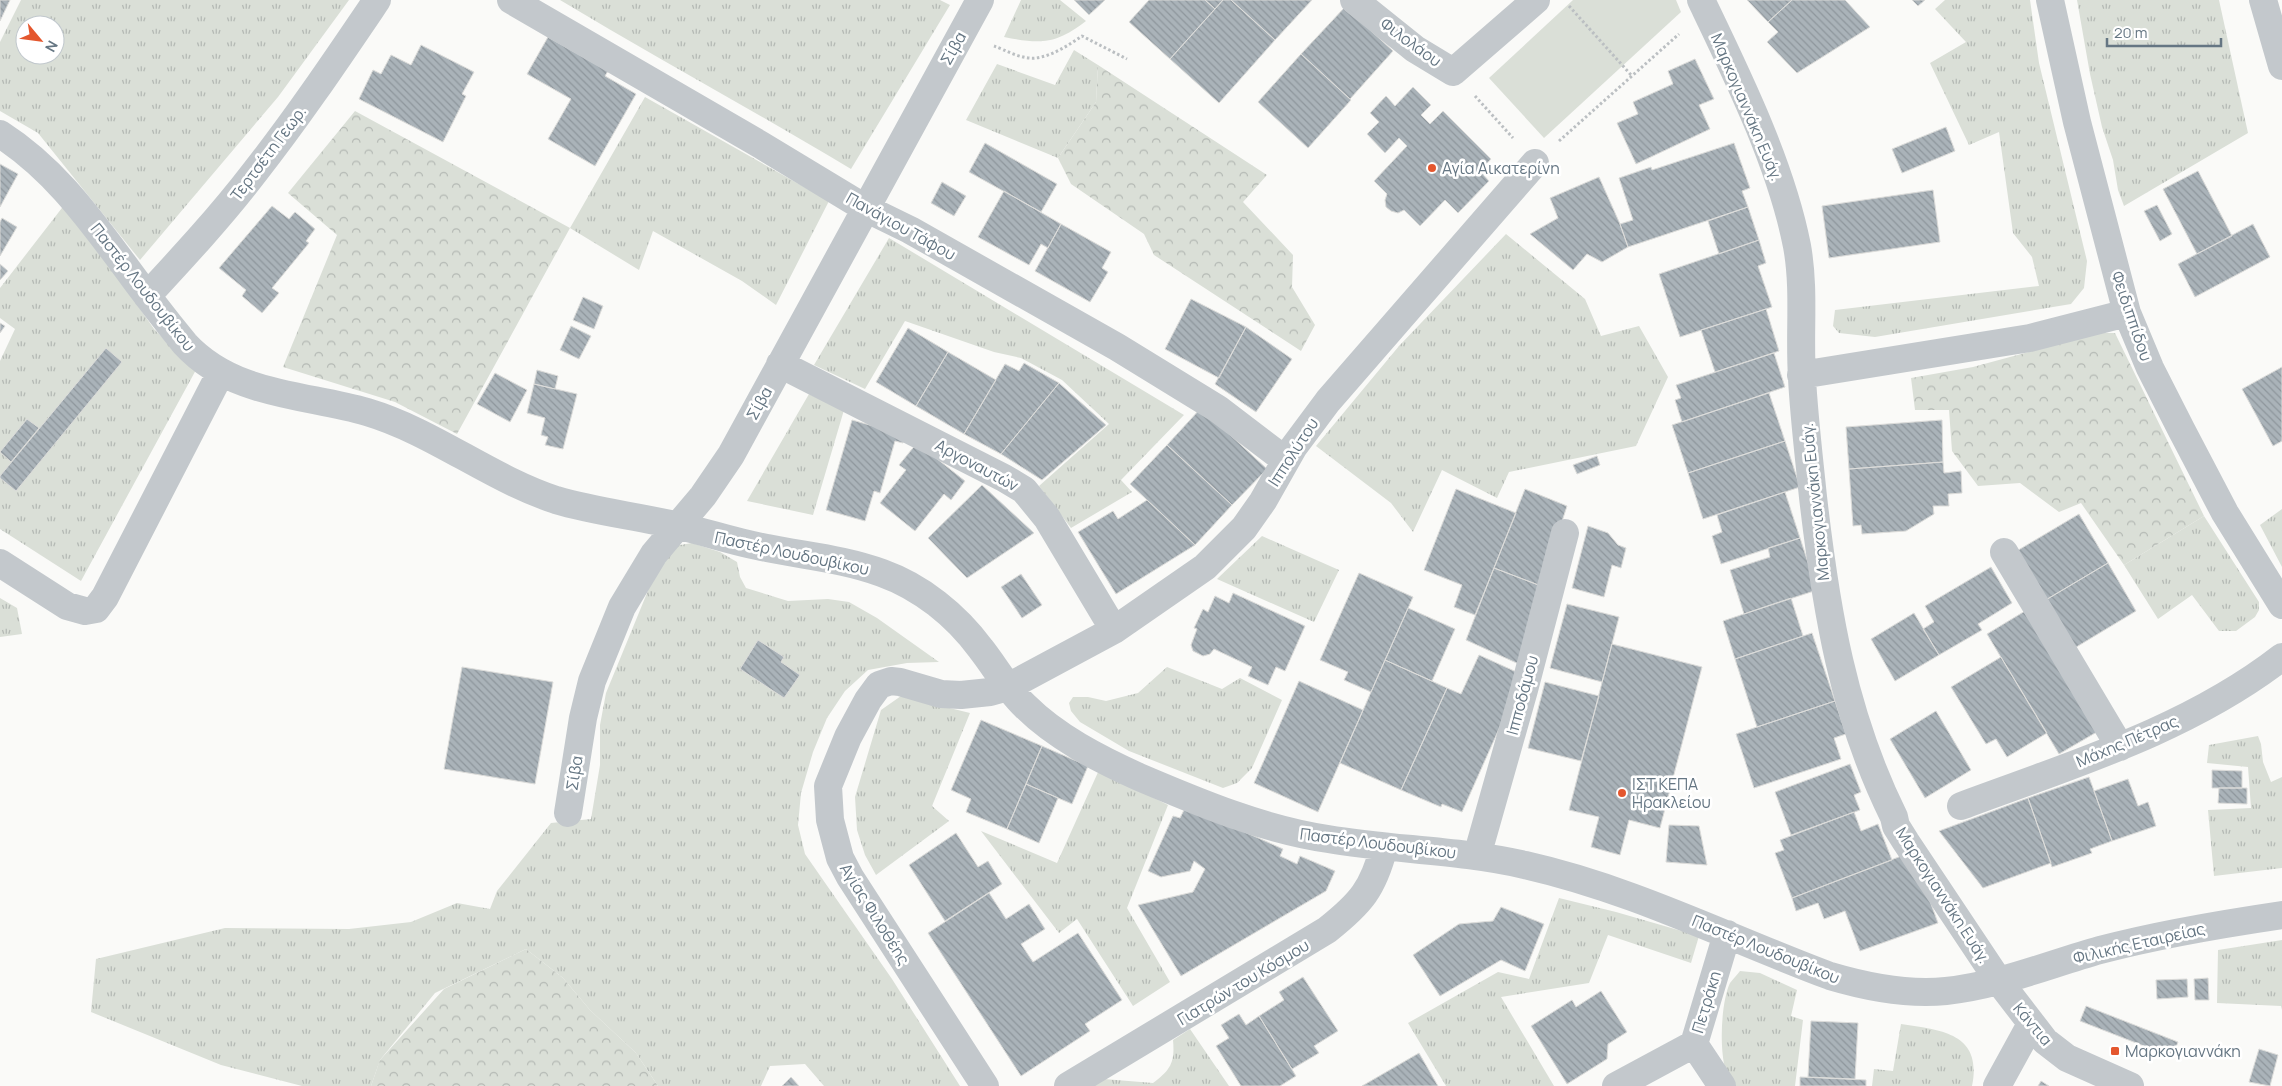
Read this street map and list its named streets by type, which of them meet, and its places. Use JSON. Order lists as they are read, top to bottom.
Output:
{
  "streets": {
    "street": [
      "Φιλολάου",
      "Σίβα",
      "Μαρκογιαννάκη Ευάγ.",
      "Τερτσέτη Γεωρ.",
      "Πανάγιου Τάφου",
      "Παστέρ Λουδουβίκου",
      "Φειδιππίδου",
      "Ιππολύτου",
      "Αργοναυτών",
      "Ιπποδάμου",
      "Μάχης Πέτρας",
      "Αγίας Φιλοθέης",
      "Φιλικής Εταιρείας",
      "Γιατρών του Κόσμου",
      "Πετράκη",
      "Κάντια"
    ]
  },
  "crossings": [
    ["Σίβα", "Πανάγιου Τάφου"],
    ["Σίβα", "Παστέρ Λουδουβίκου"],
    ["Σίβα", "Αργοναυτών"],
    ["Μαρκογιαννάκη Ευάγ.", "Παστέρ Λουδουβίκου"],
    ["Μαρκογιαννάκη Ευάγ.", "Φιλικής Εταιρείας"],
    ["Μαρκογιαννάκη Ευάγ.", "Κάντια"],
    ["Τερτσέτη Γεωρ.", "Παστέρ Λουδουβίκου"],
    ["Πανάγιου Τάφου", "Ιππολύτου"],
    ["Παστέρ Λουδουβίκου", "Ιππολύτου"],
    ["Παστέρ Λουδουβίκου", "Ιπποδάμου"],
    ["Παστέρ Λουδουβίκου", "Αγίας Φιλοθέης"],
    ["Παστέρ Λουδουβίκου", "Φιλικής Εταιρείας"],
    ["Παστέρ Λουδουβίκου", "Γιατρών του Κόσμου"],
    ["Παστέρ Λουδουβίκου", "Πετράκη"],
    ["Παστέρ Λουδουβίκου", "Κάντια"],
    ["Ιππολύτου", "Αργοναυτών"],
    ["Ιππολύτου", "Αγίας Φιλοθέης"],
    ["Φιλικής Εταιρείας", "Κάντια"]
  ],
  "places": {
    "other": ["Αγία Αικατερίνη", "ΙΣΤ ΚΕΠΑ Ηρακλείου"],
    "transit": ["Μαρκογιαννάκη"]
  },
  "scale_bar": "20 m",
  "north": "bottom right"
}
